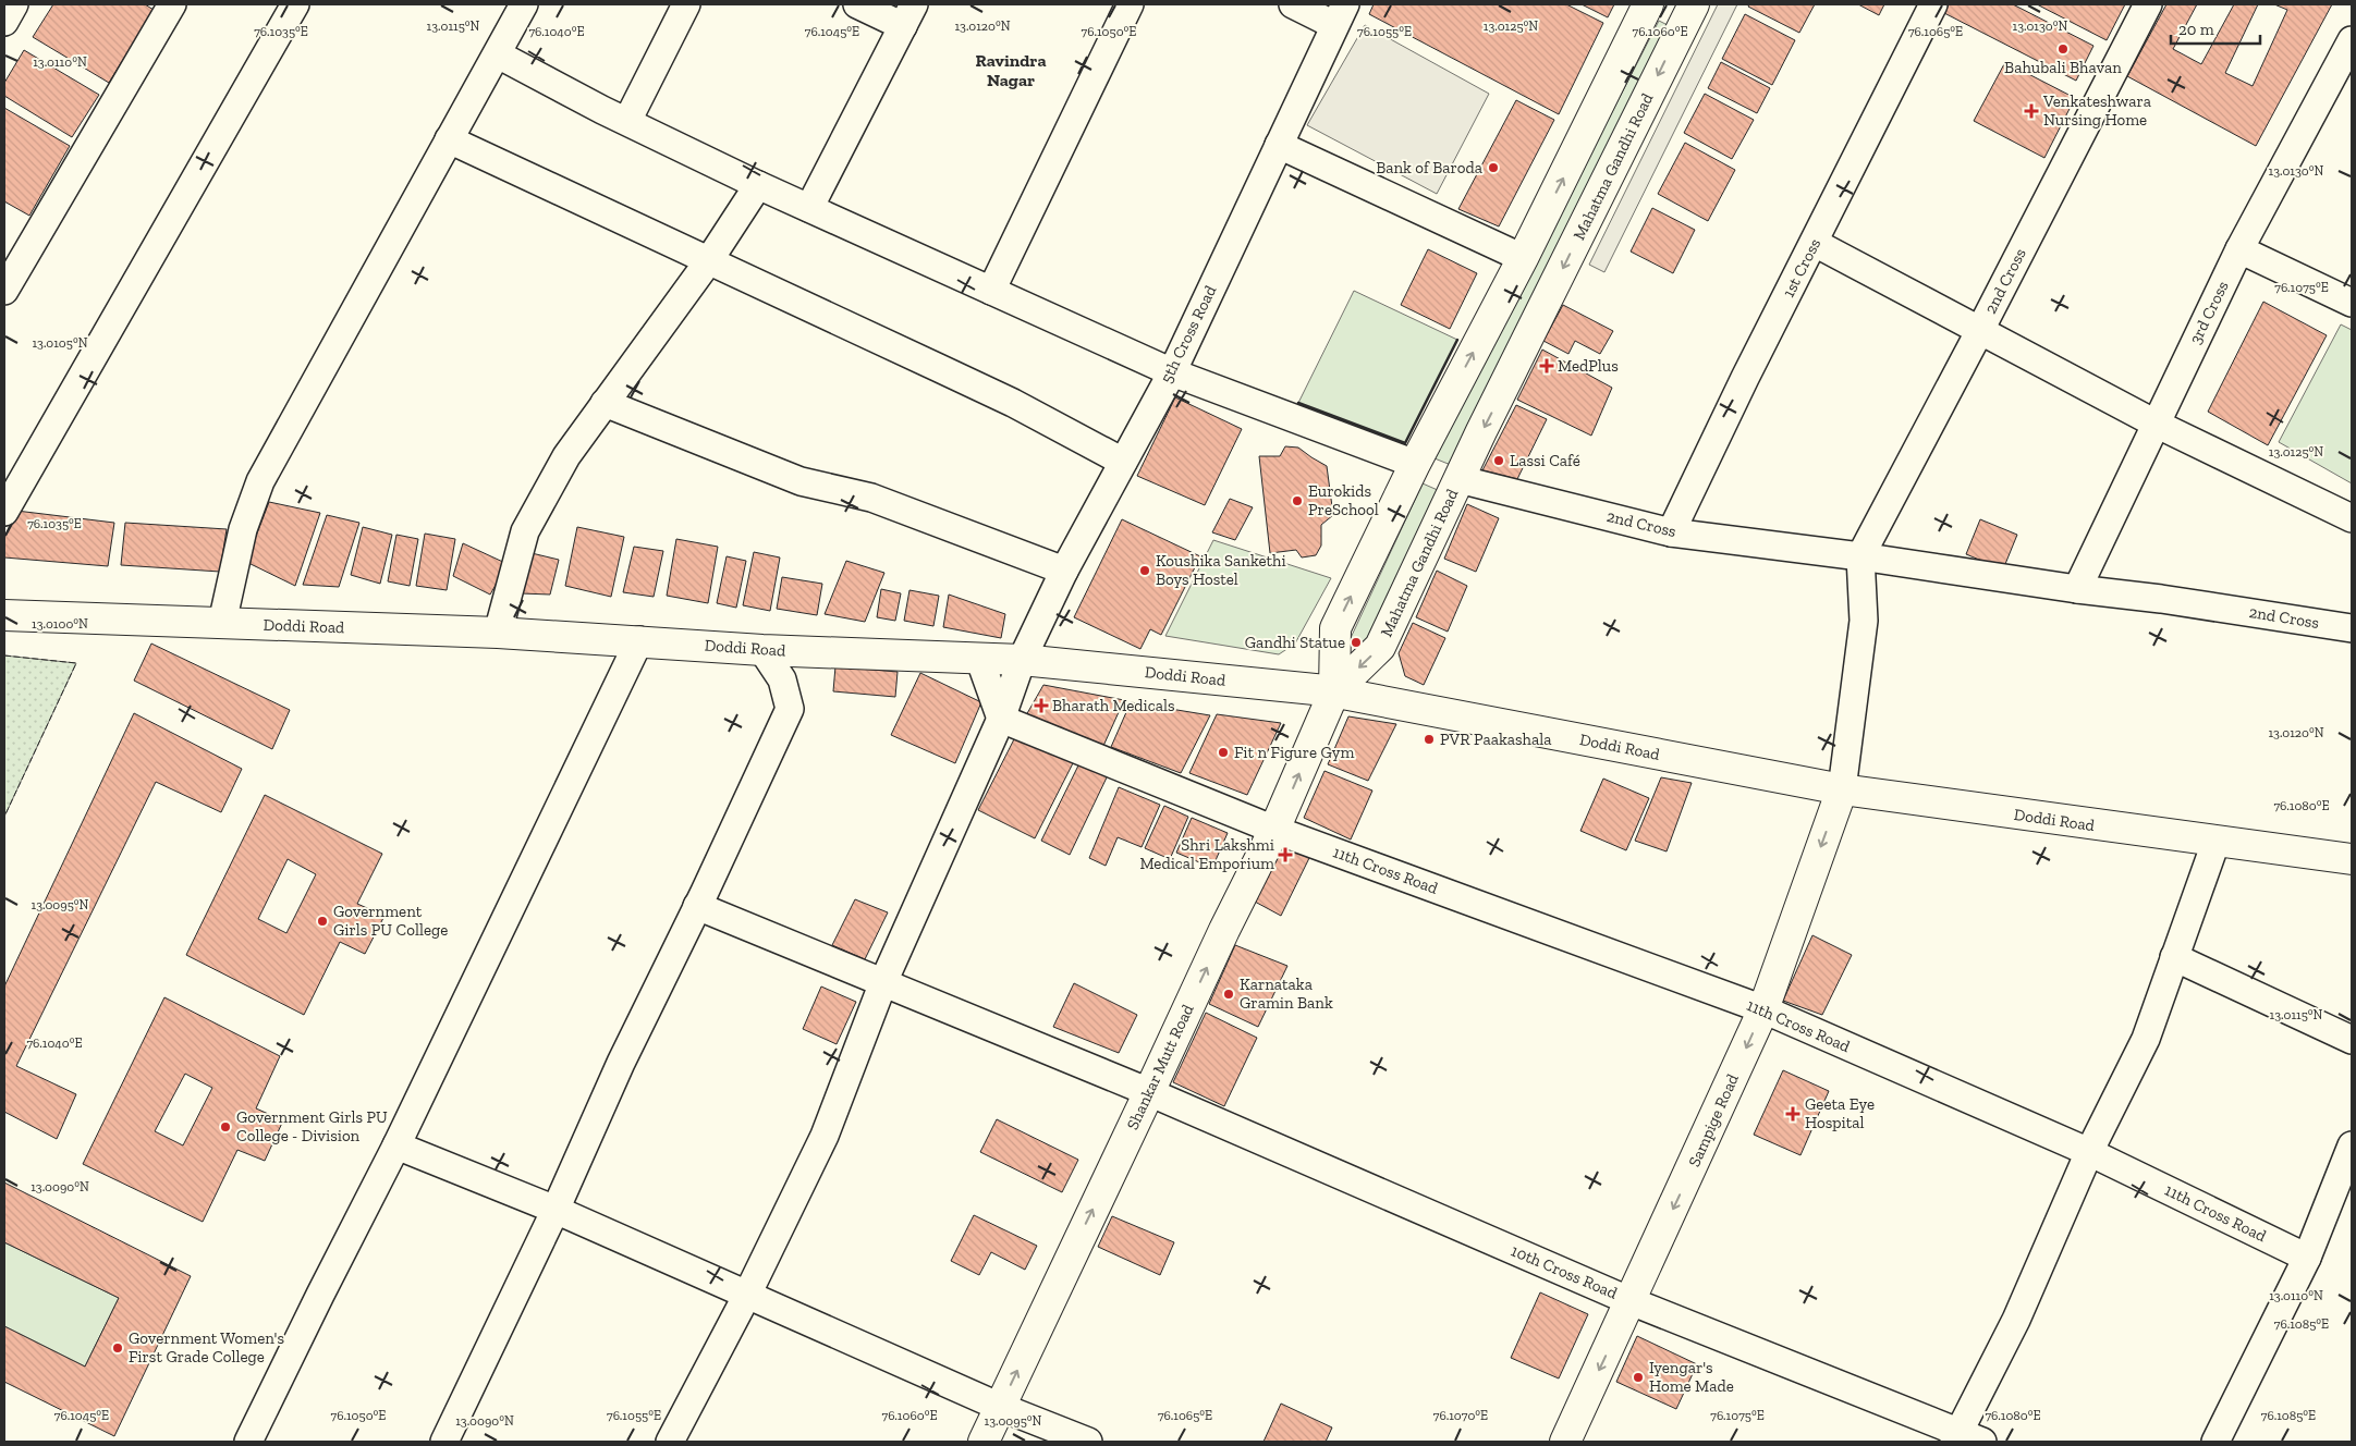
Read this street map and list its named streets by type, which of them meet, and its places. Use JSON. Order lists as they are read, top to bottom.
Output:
{
  "streets": {
    "street": [
      "Mahatma Gandhi Road",
      "1st Cross",
      "2nd Cross",
      "3rd Cross",
      "5th Cross Road",
      "Doddi Road",
      "11th Cross Road",
      "Shankar Mutt Road",
      "Sampige Road",
      "10th Cross Road"
    ]
  },
  "crossings": [
    ["Mahatma Gandhi Road", "2nd Cross"],
    ["Mahatma Gandhi Road", "Doddi Road"],
    ["Mahatma Gandhi Road", "Shankar Mutt Road"],
    ["1st Cross", "2nd Cross"],
    ["2nd Cross", "3rd Cross"],
    ["5th Cross Road", "Doddi Road"],
    ["5th Cross Road", "11th Cross Road"],
    ["5th Cross Road", "10th Cross Road"],
    ["Doddi Road", "Shankar Mutt Road"],
    ["Doddi Road", "Sampige Road"],
    ["11th Cross Road", "Shankar Mutt Road"],
    ["11th Cross Road", "Sampige Road"],
    ["Shankar Mutt Road", "10th Cross Road"],
    ["Sampige Road", "10th Cross Road"]
  ],
  "one_way": ["Shankar Mutt Road", "Sampige Road"],
  "districts": ["Ravindra Nagar"],
  "places": {
    "other": [
      "Bahubali Bhavan",
      "Bank of Baroda",
      "Lassi Café",
      "Eurokids PreSchool",
      "Koushika Sankethi Boys Hostel",
      "Gandhi Statue",
      "PVR Paakashala",
      "Fit n Figure Gym",
      "Government Girls PU College",
      "Karnataka Gramin Bank",
      "Government Girls PU College - Division",
      "Government Women's First Grade College",
      "Iyengar's Home Made"
    ],
    "health": [
      "Venkateshwara Nursing Home",
      "MedPlus",
      "Bharath Medicals",
      "Shri Lakshmi Medical Emporium",
      "Geeta Eye Hospital"
    ]
  },
  "scale_bar": "20 m",
  "coordinates": [
    "13.0115°N",
    "13.0120°N",
    "13.0125°N",
    "13.0130°N",
    "76.1035°E",
    "76.1040°E",
    "76.1050°E",
    "76.1060°E",
    "76.1065°E",
    "76.1045°E",
    "76.1055°E",
    "13.0110°N",
    "76.1075°E",
    "13.0105°N",
    "13.0100°N",
    "76.1080°E",
    "13.0095°N",
    "13.0090°N",
    "76.1085°E",
    "76.1070°E"
  ]
}
